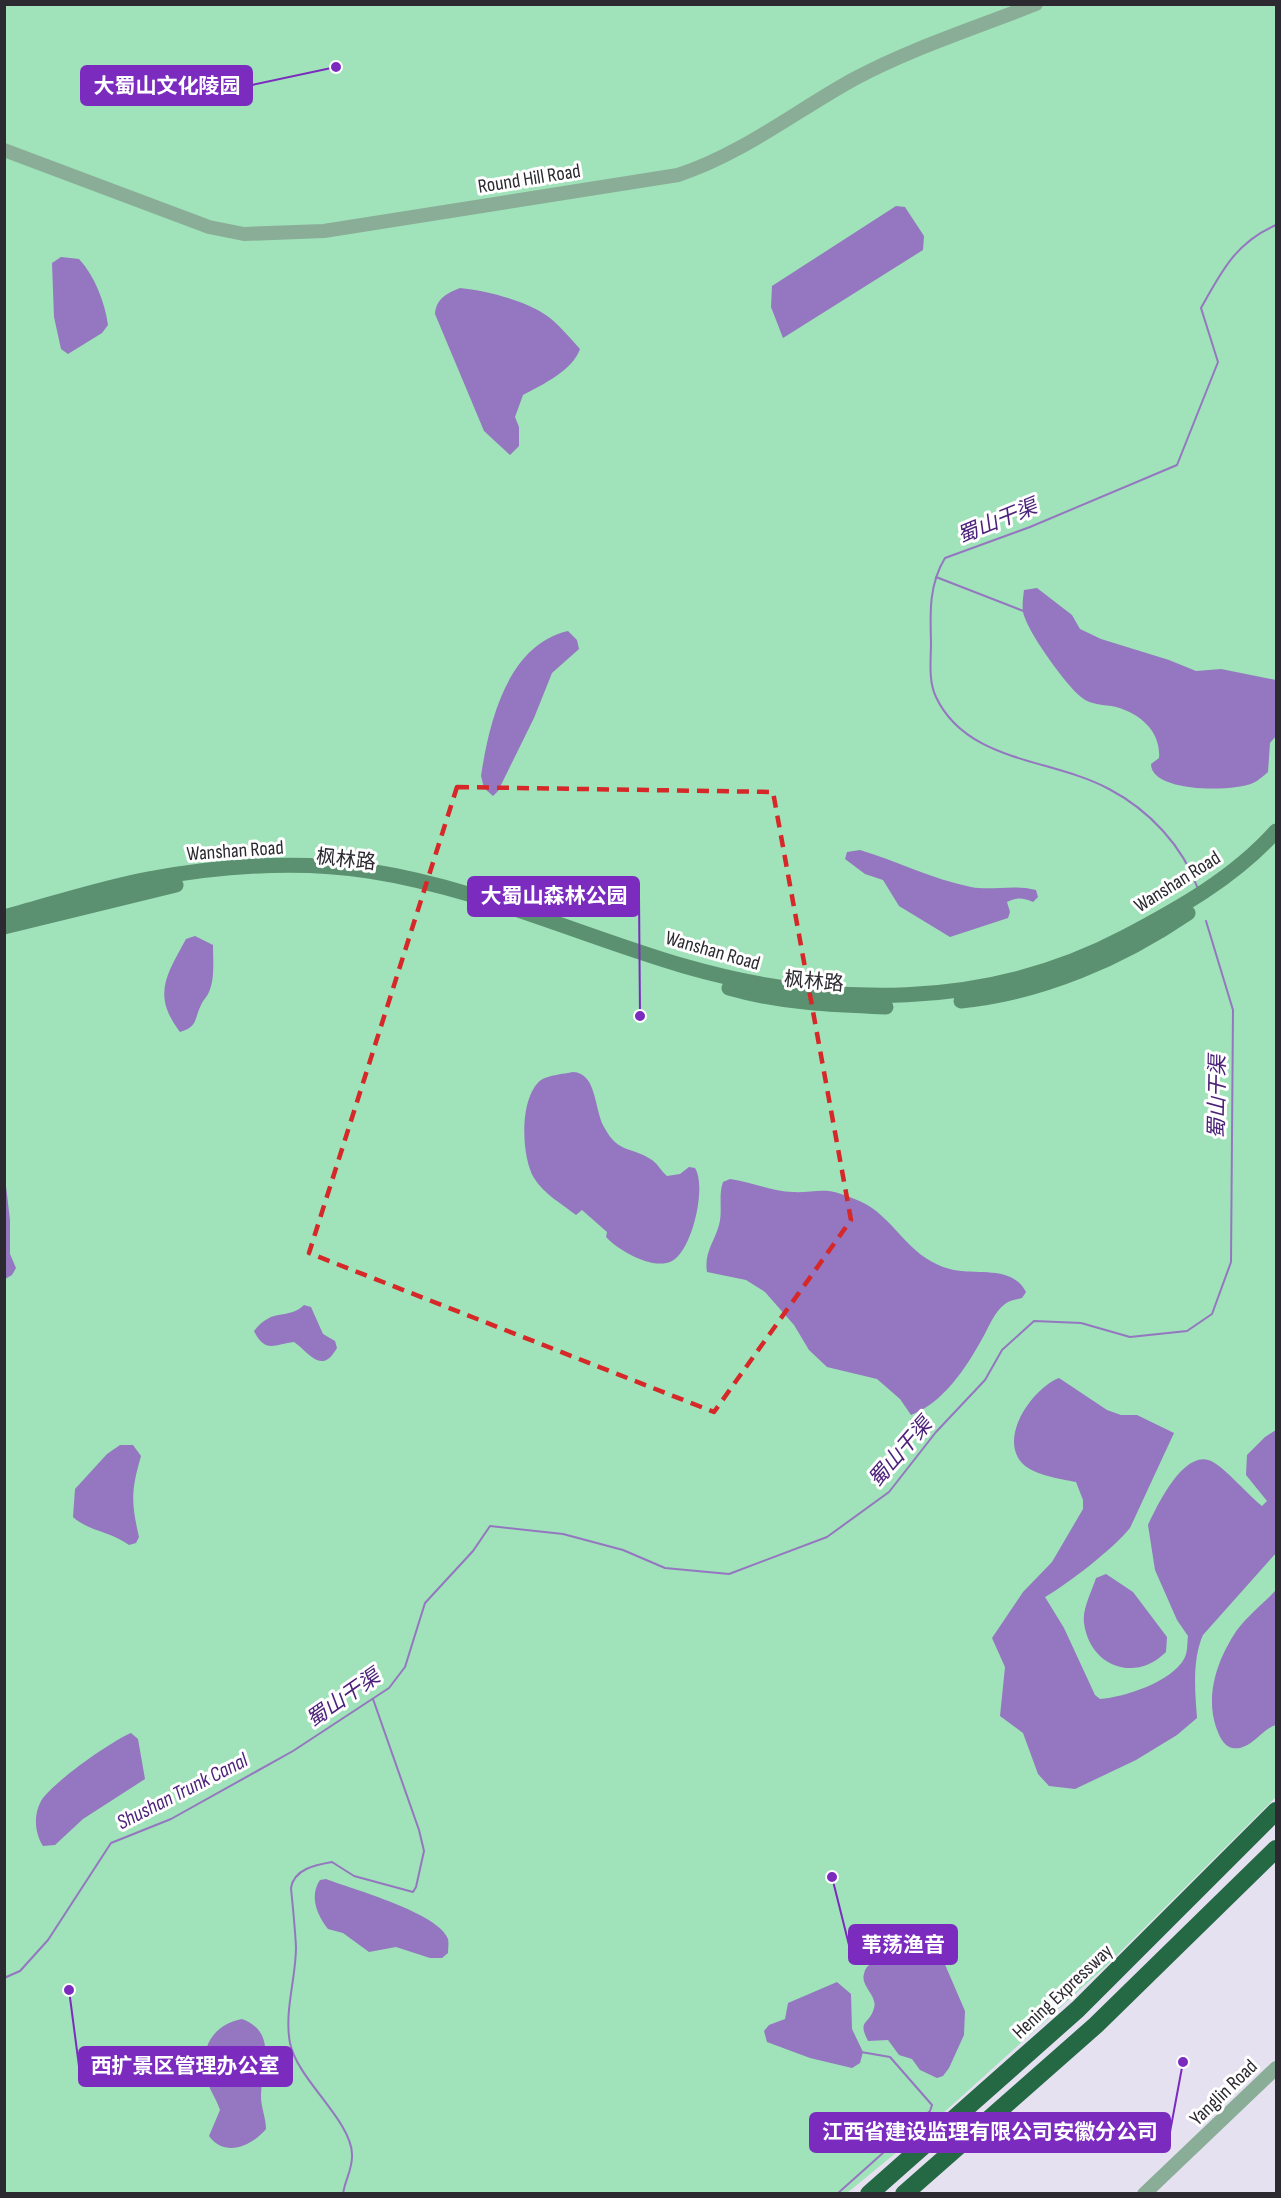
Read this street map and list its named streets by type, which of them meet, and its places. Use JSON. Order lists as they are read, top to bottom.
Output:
{
  "streets": {
    "highway": ["Hening Expressway"],
    "main road": ["Wanshan Road", "枫林路"],
    "street": ["Round Hill Road", "Yanglin Road"]
  },
  "water": ["蜀山干渠", "Shushan Trunk Canal"],
  "places": [
    "大蜀山文化陵园",
    "大蜀山森林公园",
    "苇荡渔音",
    "西扩景区管理办公室",
    "江西省建设监理有限公司安徽分公司"
  ]
}
